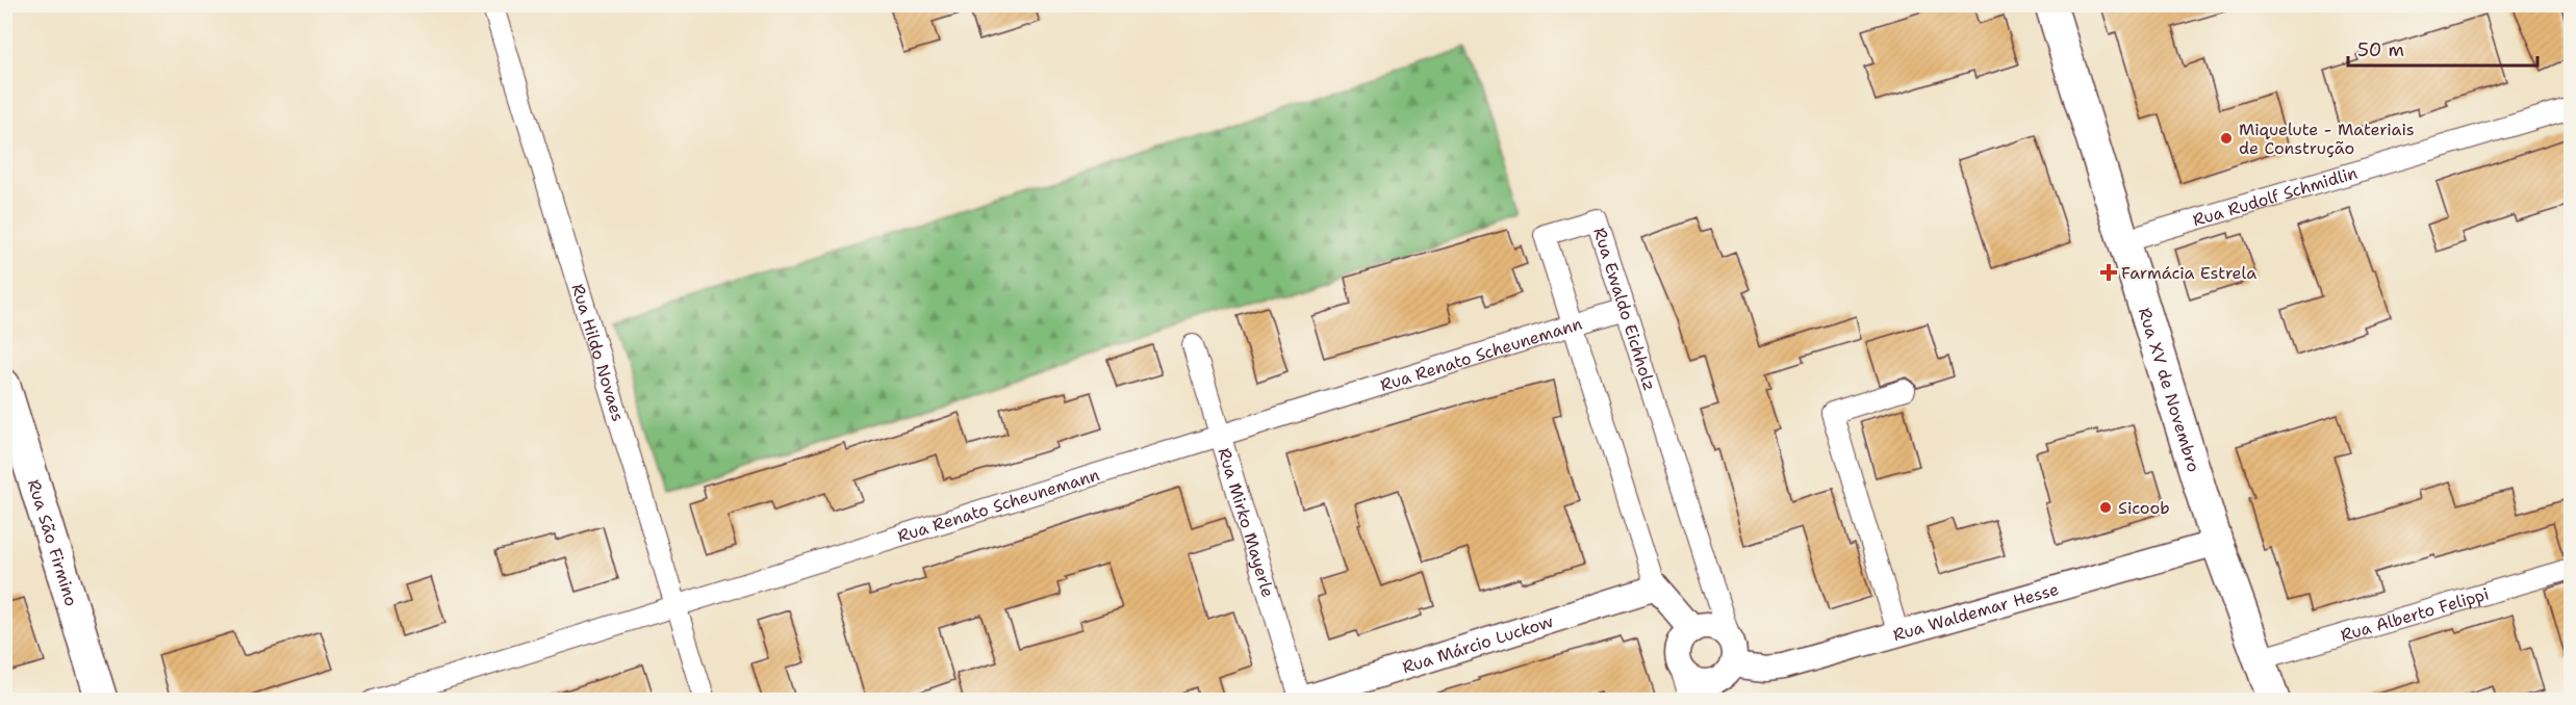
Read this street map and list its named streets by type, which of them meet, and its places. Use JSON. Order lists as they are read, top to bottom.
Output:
{
  "streets": {
    "main road": ["Rua XV de Novembro", "Rua São Firmino"],
    "street": [
      "Rua Rudolf Schmidlin",
      "Rua Ewaldo Eichholz",
      "Rua Hildo Novaes",
      "Rua Renato Scheunemann",
      "Rua Mirko Mayerle",
      "Rua Waldemar Hesse",
      "Rua Alberto Felippi",
      "Rua Márcio Luckow"
    ]
  },
  "crossings": [
    ["Rua Rudolf Schmidlin", "Rua XV de Novembro"],
    ["Rua Ewaldo Eichholz", "Rua Renato Scheunemann"],
    ["Rua Ewaldo Eichholz", "Rua Waldemar Hesse"],
    ["Rua Ewaldo Eichholz", "Rua Márcio Luckow"],
    ["Rua Hildo Novaes", "Rua Renato Scheunemann"],
    ["Rua Renato Scheunemann", "Rua Mirko Mayerle"],
    ["Rua XV de Novembro", "Rua Waldemar Hesse"],
    ["Rua XV de Novembro", "Rua Alberto Felippi"],
    ["Rua Mirko Mayerle", "Rua Márcio Luckow"]
  ],
  "places": {
    "other": ["Miquelute - Materiais de Construção", "Sicoob"],
    "health": ["Farmácia Estrela"]
  },
  "scale_bar": "50 m"
}
